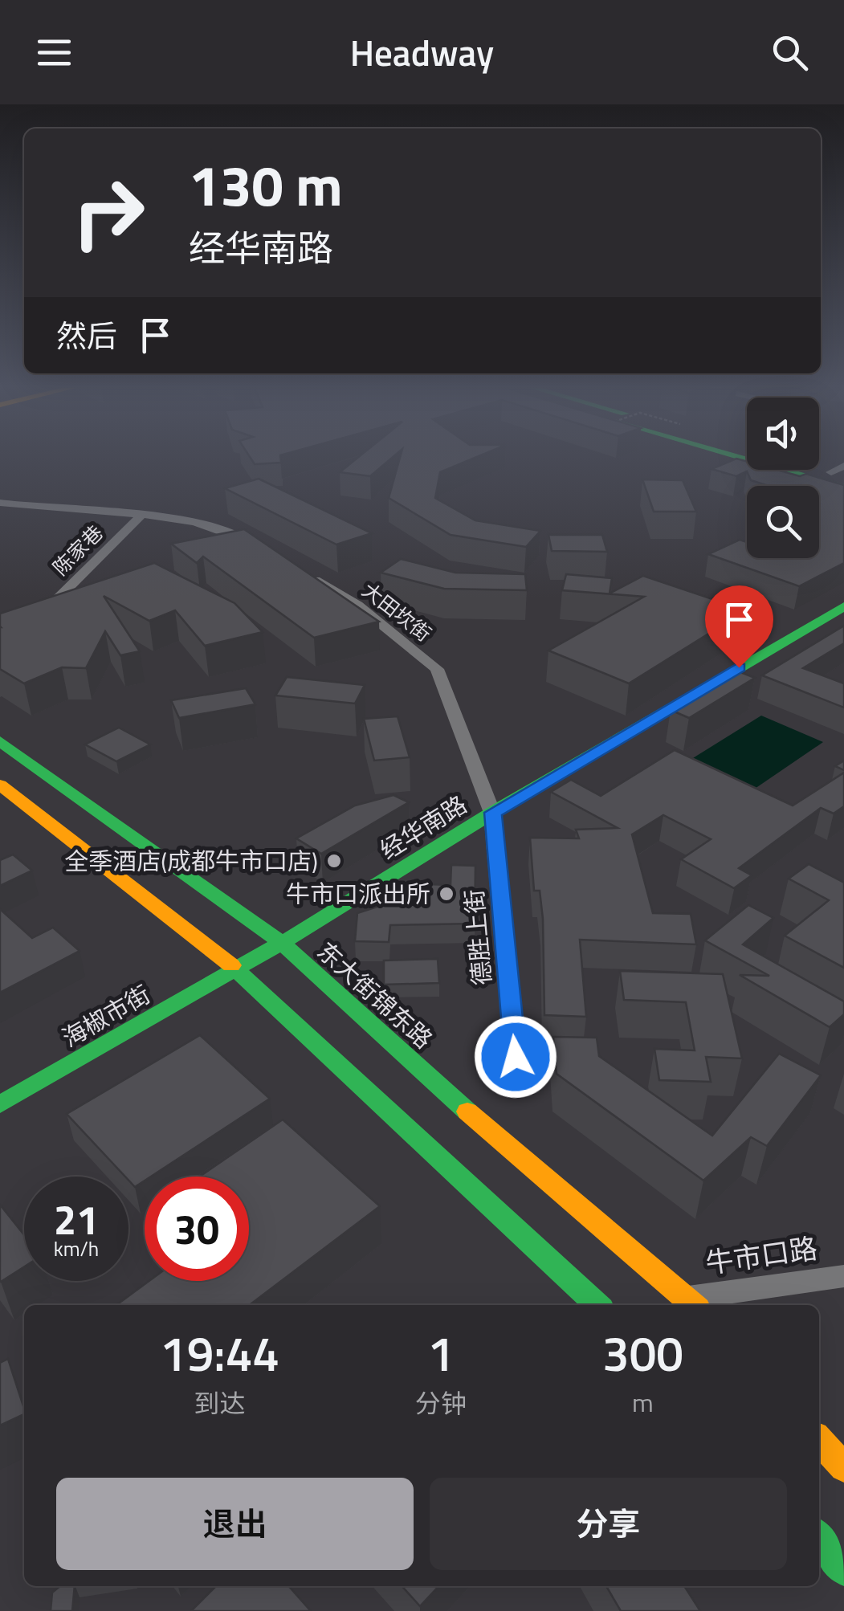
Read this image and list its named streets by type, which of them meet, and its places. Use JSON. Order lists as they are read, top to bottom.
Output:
{
  "streets": {
    "main road": ["经华南路", "东大街锦东路", "海椒市街"],
    "street": [
      "陈家巷",
      "大田坎街",
      "德胜上街",
      "牛市口路"
    ]
  },
  "crossings": [
    ["大田坎街", "经华南路"],
    ["大田坎街", "德胜上街"],
    ["经华南路", "德胜上街"],
    ["经华南路", "东大街锦东路"],
    ["经华南路", "海椒市街"],
    ["东大街锦东路", "牛市口路"]
  ],
  "places": ["全季酒店(成都牛市口店)", "牛市口派出所"],
  "page": {
    "header": "Headway",
    "turn": ["130 m", "经华南路"],
    "then": "然后",
    "speed": "21 km/h",
    "limit": "30",
    "eta": [
      "19:44",
      "到达",
      "1",
      "分钟",
      "300",
      "m"
    ],
    "buttons": ["退出", "分享"]
  }
}
